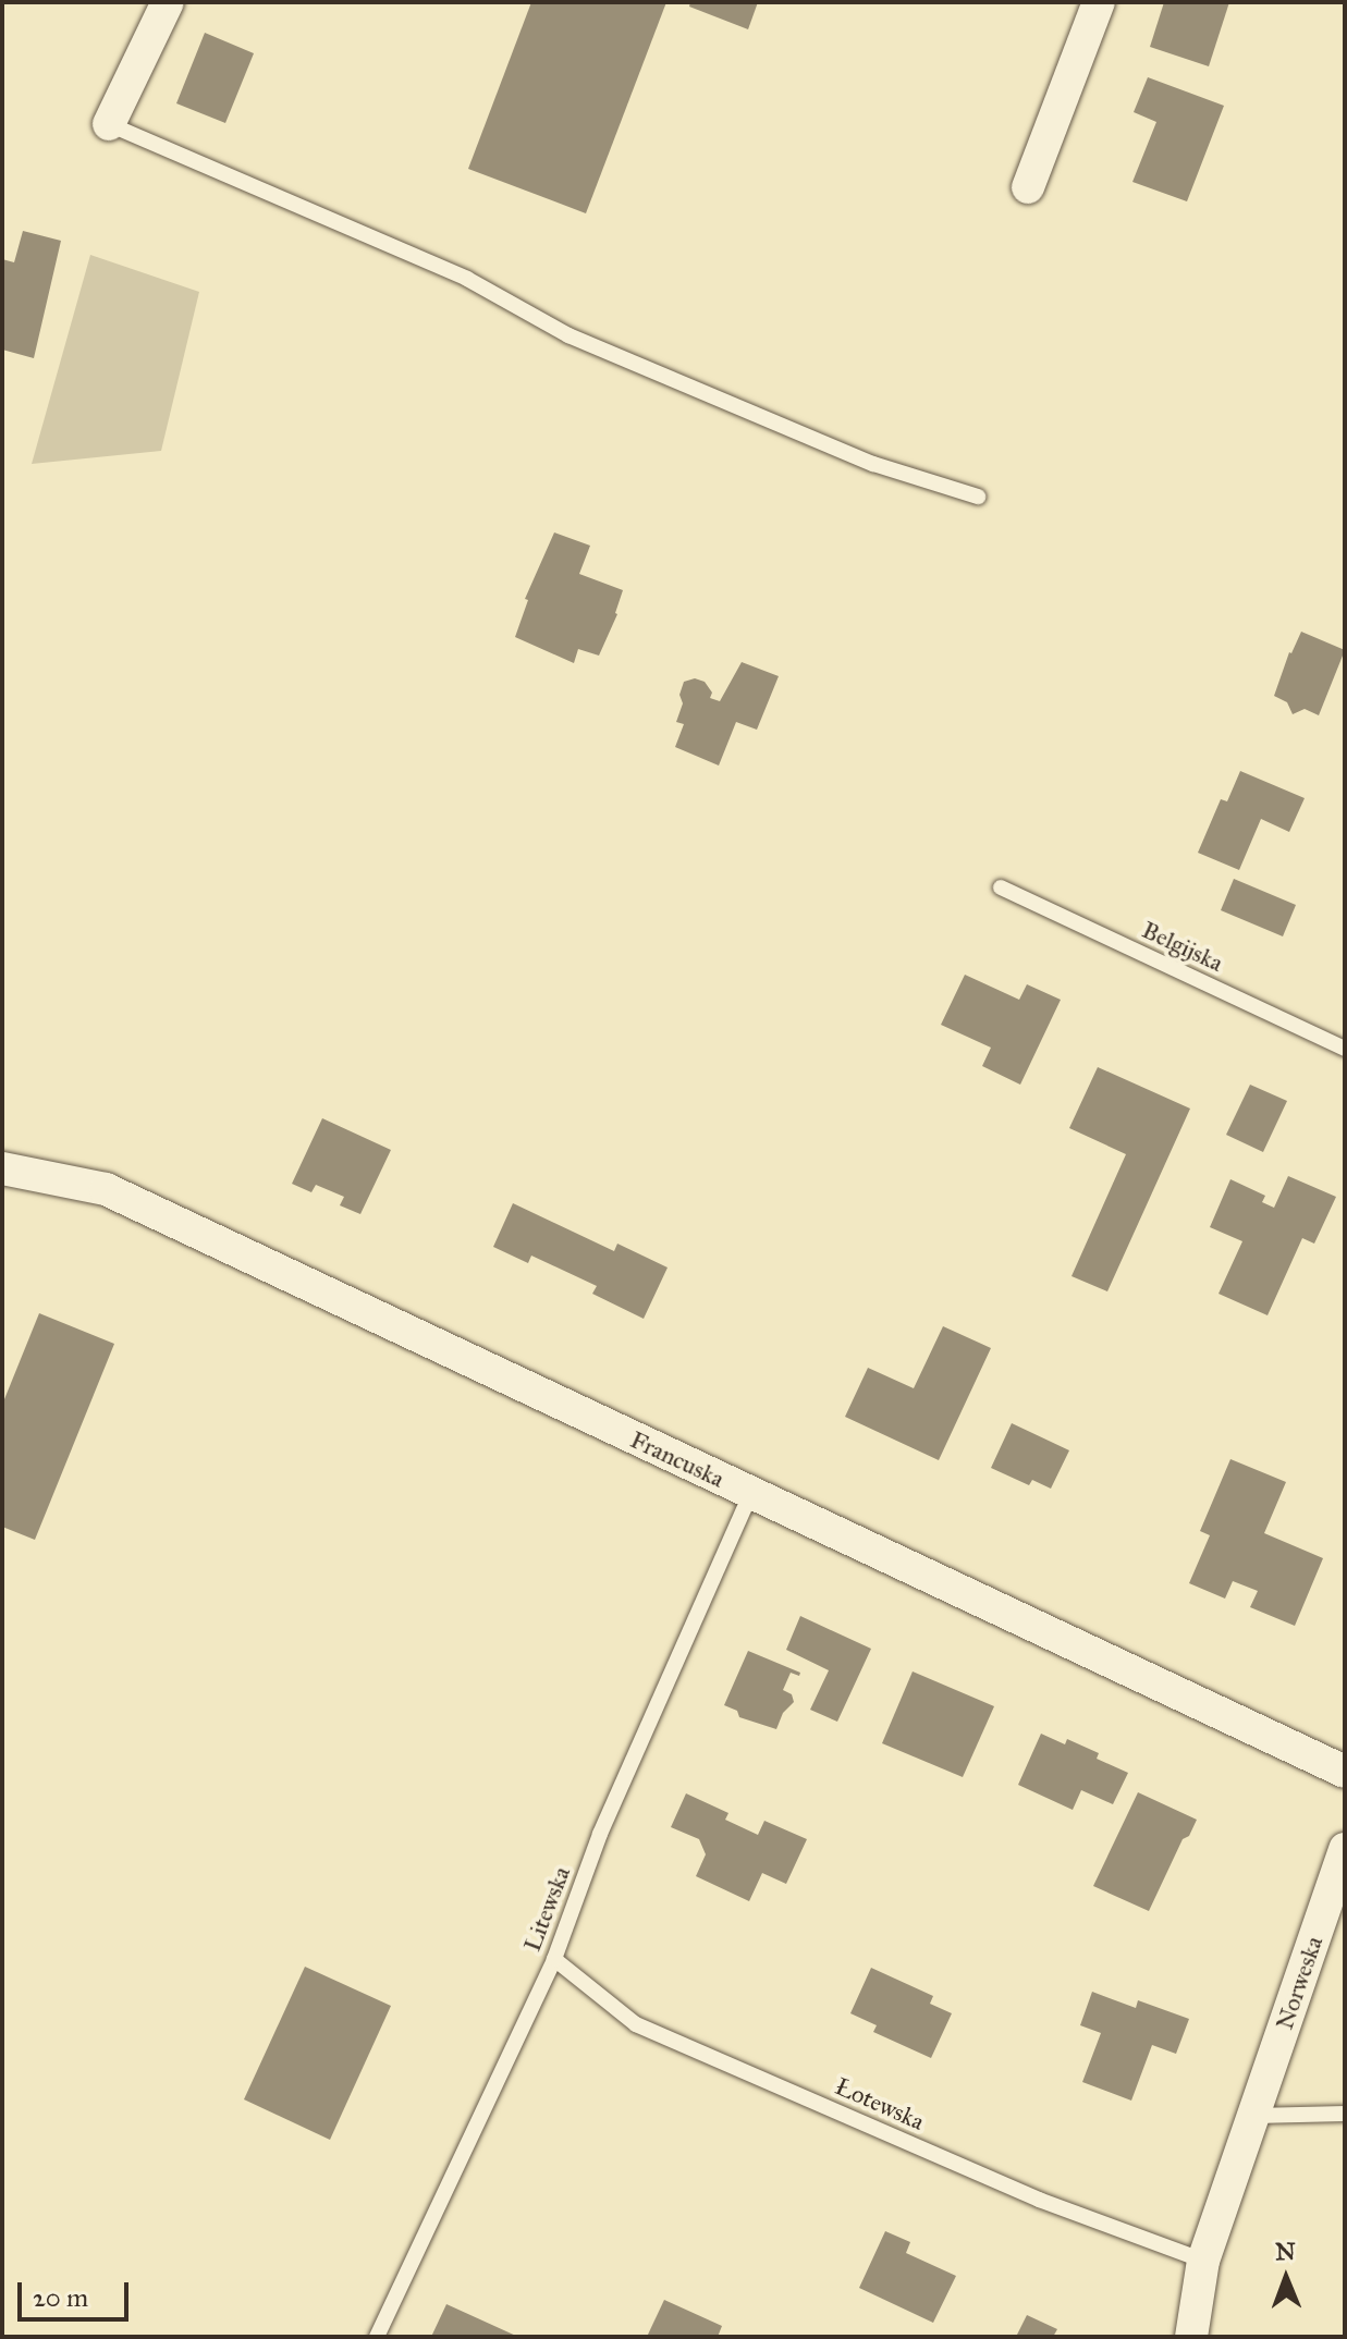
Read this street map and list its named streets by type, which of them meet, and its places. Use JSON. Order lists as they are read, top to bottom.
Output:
{
  "streets": {
    "street": ["Francuska", "Norweska"],
    "lane": ["Belgijska", "Litewska", "Łotewska"]
  },
  "crossings": [
    ["Francuska", "Litewska"],
    ["Litewska", "Łotewska"],
    ["Norweska", "Łotewska"]
  ],
  "scale_bar": "20 m",
  "north": "top"
}
